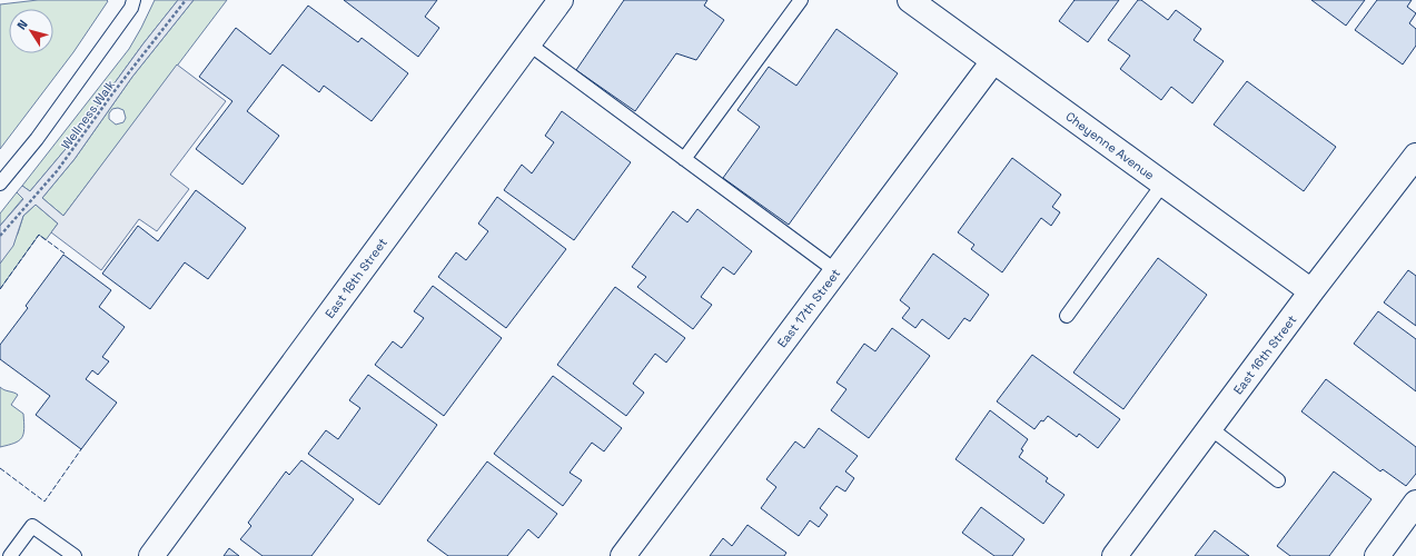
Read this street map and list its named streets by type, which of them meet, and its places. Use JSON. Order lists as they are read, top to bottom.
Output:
{
  "streets": {
    "street": [
      "Cheyenne Avenue",
      "East 18th Street",
      "East 17th Street",
      "East 16th Street"
    ],
    "path": ["Wellness Walk"]
  },
  "crossings": [
    ["Cheyenne Avenue", "East 17th Street"],
    ["Cheyenne Avenue", "East 16th Street"]
  ],
  "north": "top left"
}
